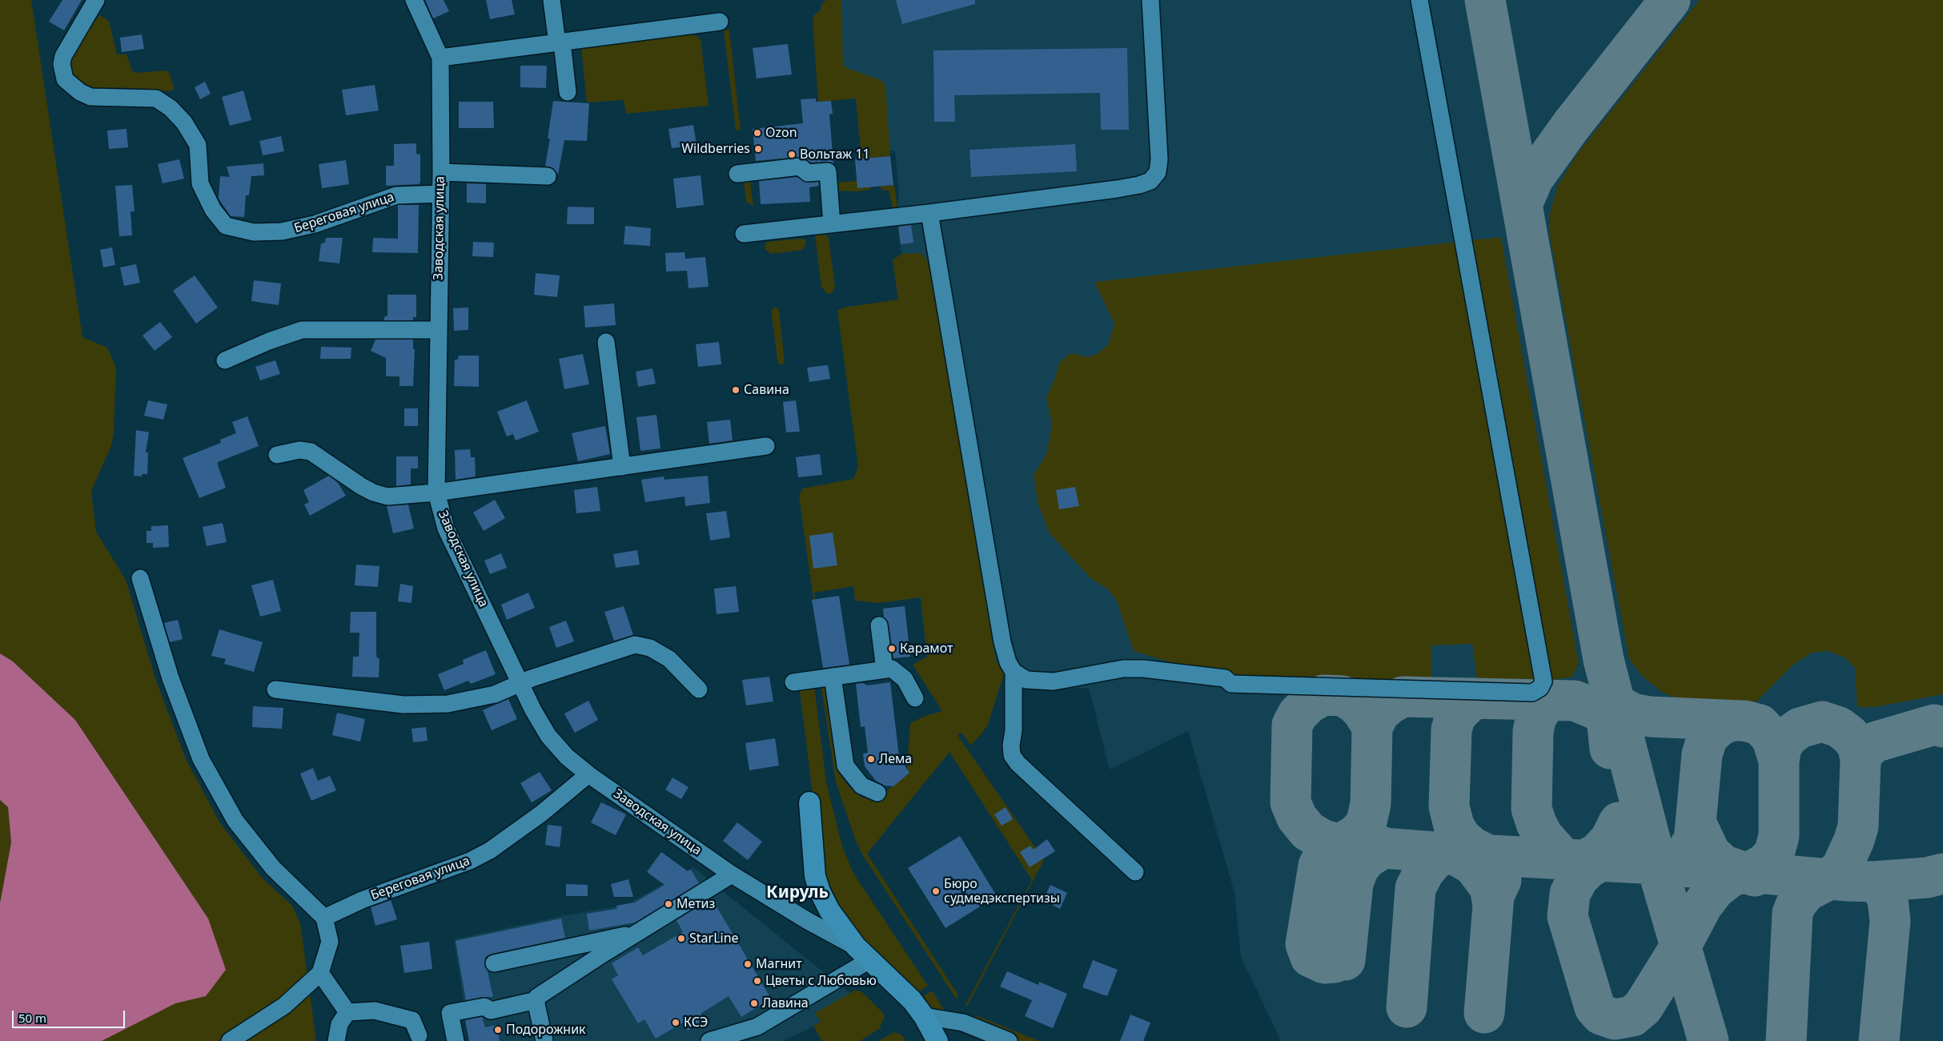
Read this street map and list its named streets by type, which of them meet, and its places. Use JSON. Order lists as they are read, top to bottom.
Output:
{
  "streets": {
    "street": ["Береговая улица", "Заводская улица"]
  },
  "crossings": [
    ["Береговая улица", "Заводская улица"]
  ],
  "districts": ["Кируль"],
  "places": [
    "Ozon",
    "Wildberries",
    "Вольтаж 11",
    "Савина",
    "Карамот",
    "Лема",
    "Бюро судмедэкспертизы",
    "Метиз",
    "StarLine",
    "Магнит",
    "Цветы с Любовью",
    "Лавина",
    "КСЭ",
    "Подорожник"
  ],
  "scale_bar": "50 m"
}
